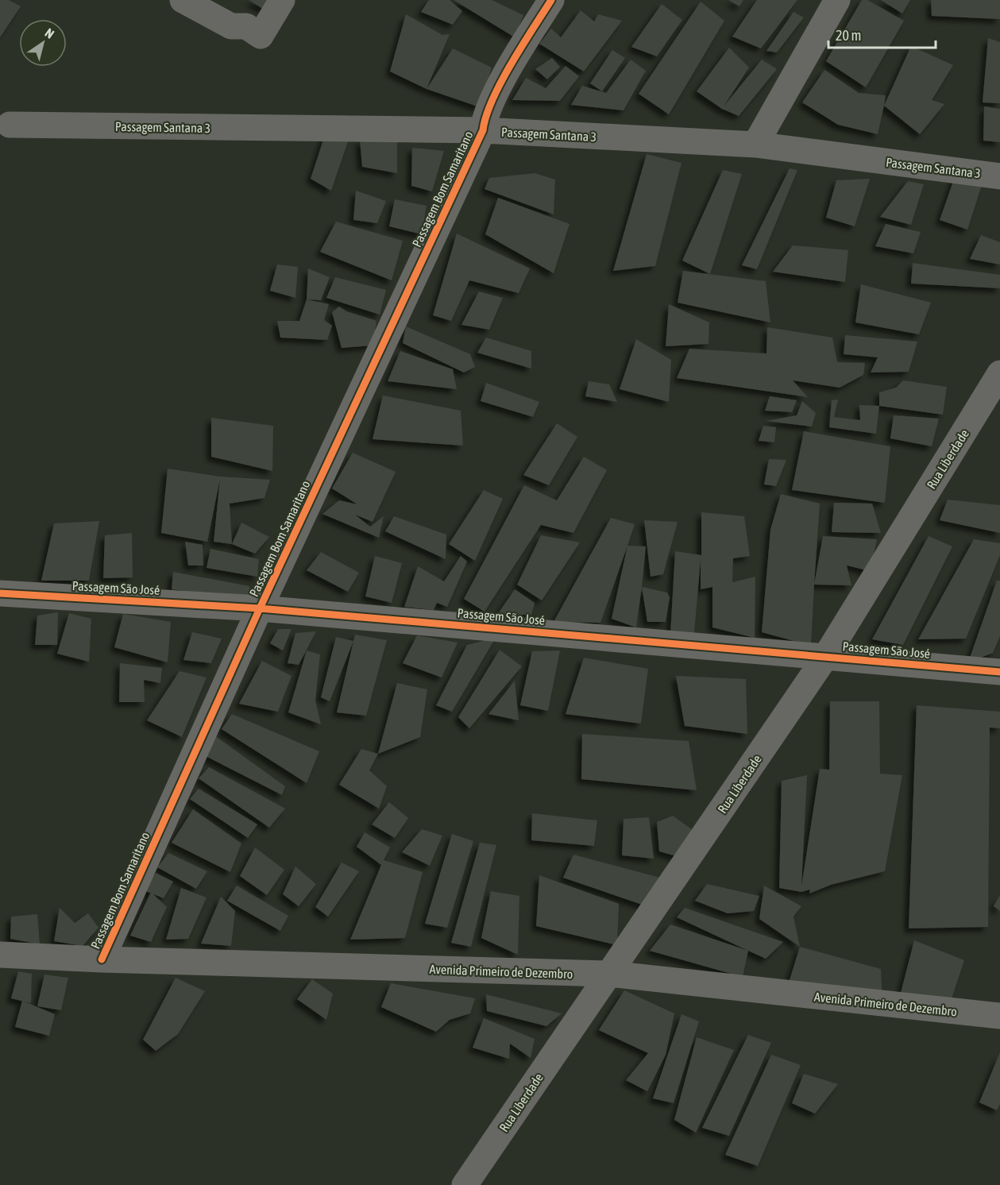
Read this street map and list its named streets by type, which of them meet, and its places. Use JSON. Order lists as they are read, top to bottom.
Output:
{
  "streets": {
    "street": [
      "Passagem Santana 3",
      "Passagem Bom Samaritano",
      "Rua Liberdade",
      "Passagem São José",
      "Avenida Primeiro de Dezembro"
    ]
  },
  "crossings": [
    ["Passagem Santana 3", "Passagem Bom Samaritano"],
    ["Passagem Bom Samaritano", "Passagem São José"],
    ["Passagem Bom Samaritano", "Avenida Primeiro de Dezembro"],
    ["Rua Liberdade", "Passagem São José"],
    ["Rua Liberdade", "Avenida Primeiro de Dezembro"]
  ],
  "scale_bar": "20 m",
  "north": "top right"
}
